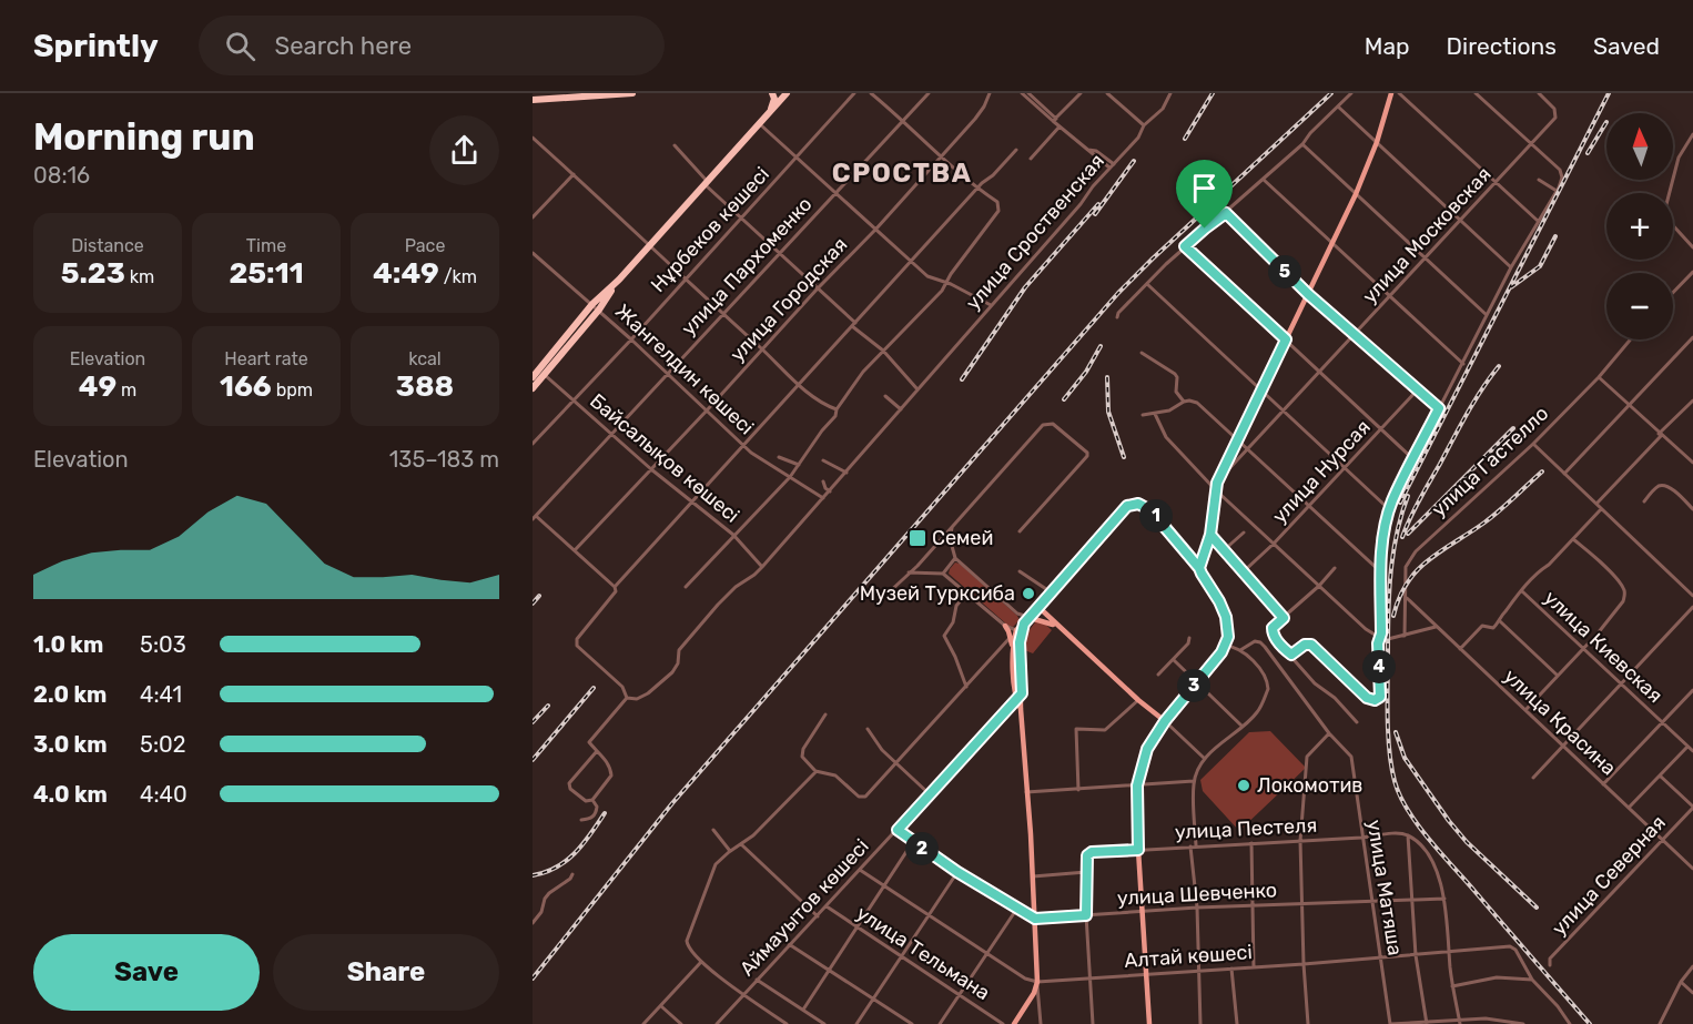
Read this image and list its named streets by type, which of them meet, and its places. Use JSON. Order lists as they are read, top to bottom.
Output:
{
  "streets": {
    "street": [
      "Нұрбеков көшесі",
      "улица Сроственская",
      "улица Московская",
      "улица Пархоменко",
      "улица Городская",
      "Жангелдин көшесі",
      "Байсалықов көшесі",
      "улица Гастелло",
      "улица Нурсая",
      "улица Киевская",
      "улица Красина",
      "улица Пестеля",
      "улица Северная",
      "улица Матяша",
      "улица Шевченко",
      "Аймауытов көшесі",
      "улица Тельмана",
      "Алтай көшесі"
    ]
  },
  "crossings": [
    ["Нұрбеков көшесі", "Жангелдин көшесі"],
    ["Нұрбеков көшесі", "Байсалықов көшесі"],
    ["улица Сроственская", "Жангелдин көшесі"],
    ["улица Сроственская", "Байсалықов көшесі"],
    ["улица Пархоменко", "Жангелдин көшесі"],
    ["улица Пархоменко", "Байсалықов көшесі"],
    ["улица Городская", "Жангелдин көшесі"],
    ["улица Городская", "Байсалықов көшесі"],
    ["улица Гастелло", "улица Красина"],
    ["улица Красина", "улица Северная"],
    ["улица Пестеля", "улица Матяша"],
    ["улица Матяша", "улица Шевченко"],
    ["улица Матяша", "Алтай көшесі"],
    ["Аймауытов көшесі", "улица Тельмана"]
  ],
  "districts": ["СРОСТВА"],
  "places": {
    "transit": ["Семей"],
    "other": ["Музей Турксиба", "Локомотив"]
  },
  "north": "top",
  "page": {
    "header": "Sprintly",
    "search": "Search here",
    "nav": ["Map", "Directions", "Saved"],
    "heading": ["Morning run", "08:16"],
    "map_buttons": ["+", "−"],
    "stats": [
      ["Distance", "5.23 km"],
      ["Time", "25:11"],
      ["Pace", "4:49 /km"],
      ["Elevation", "49 m"],
      ["Heart rate", "166 bpm"],
      ["kcal", "388"]
    ],
    "pins": [
      "5",
      "1",
      "4",
      "3",
      "2"
    ],
    "chart": ["Elevation", "135–183 m"],
    "list": [
      {
        "name": "1.0 km",
        "note": "5:03"
      },
      {
        "name": "2.0 km",
        "note": "4:41"
      },
      {
        "name": "3.0 km",
        "note": "5:02"
      },
      {
        "name": "4.0 km",
        "note": "4:40"
      }
    ],
    "buttons": ["Save", "Share"]
  }
}
